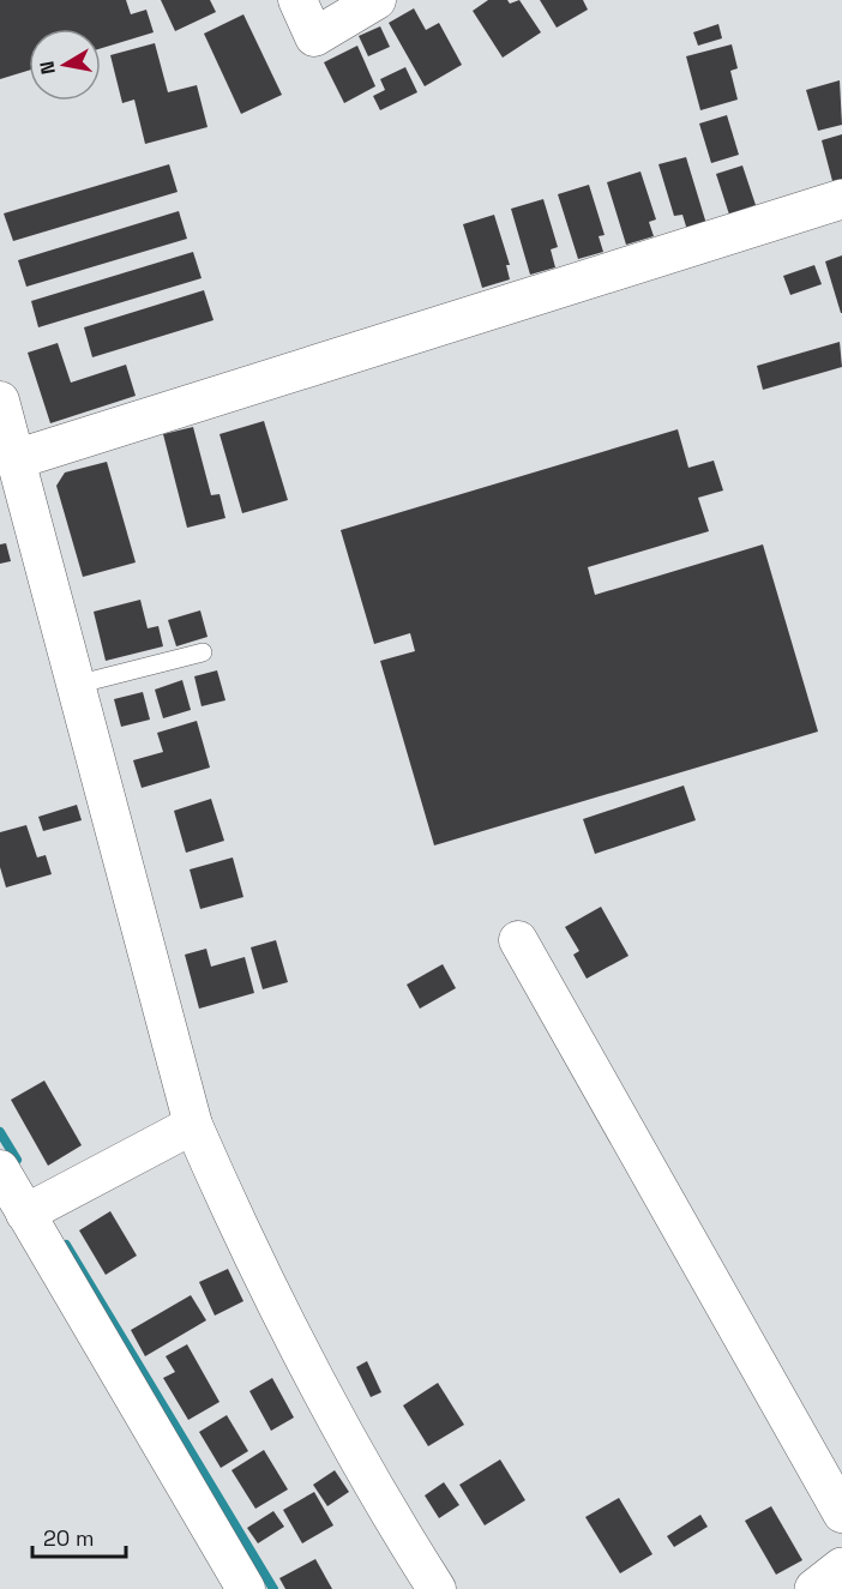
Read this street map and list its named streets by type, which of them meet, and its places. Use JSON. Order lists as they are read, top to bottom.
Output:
{
  "scale_bar": "20 m",
  "north": "left"
}
